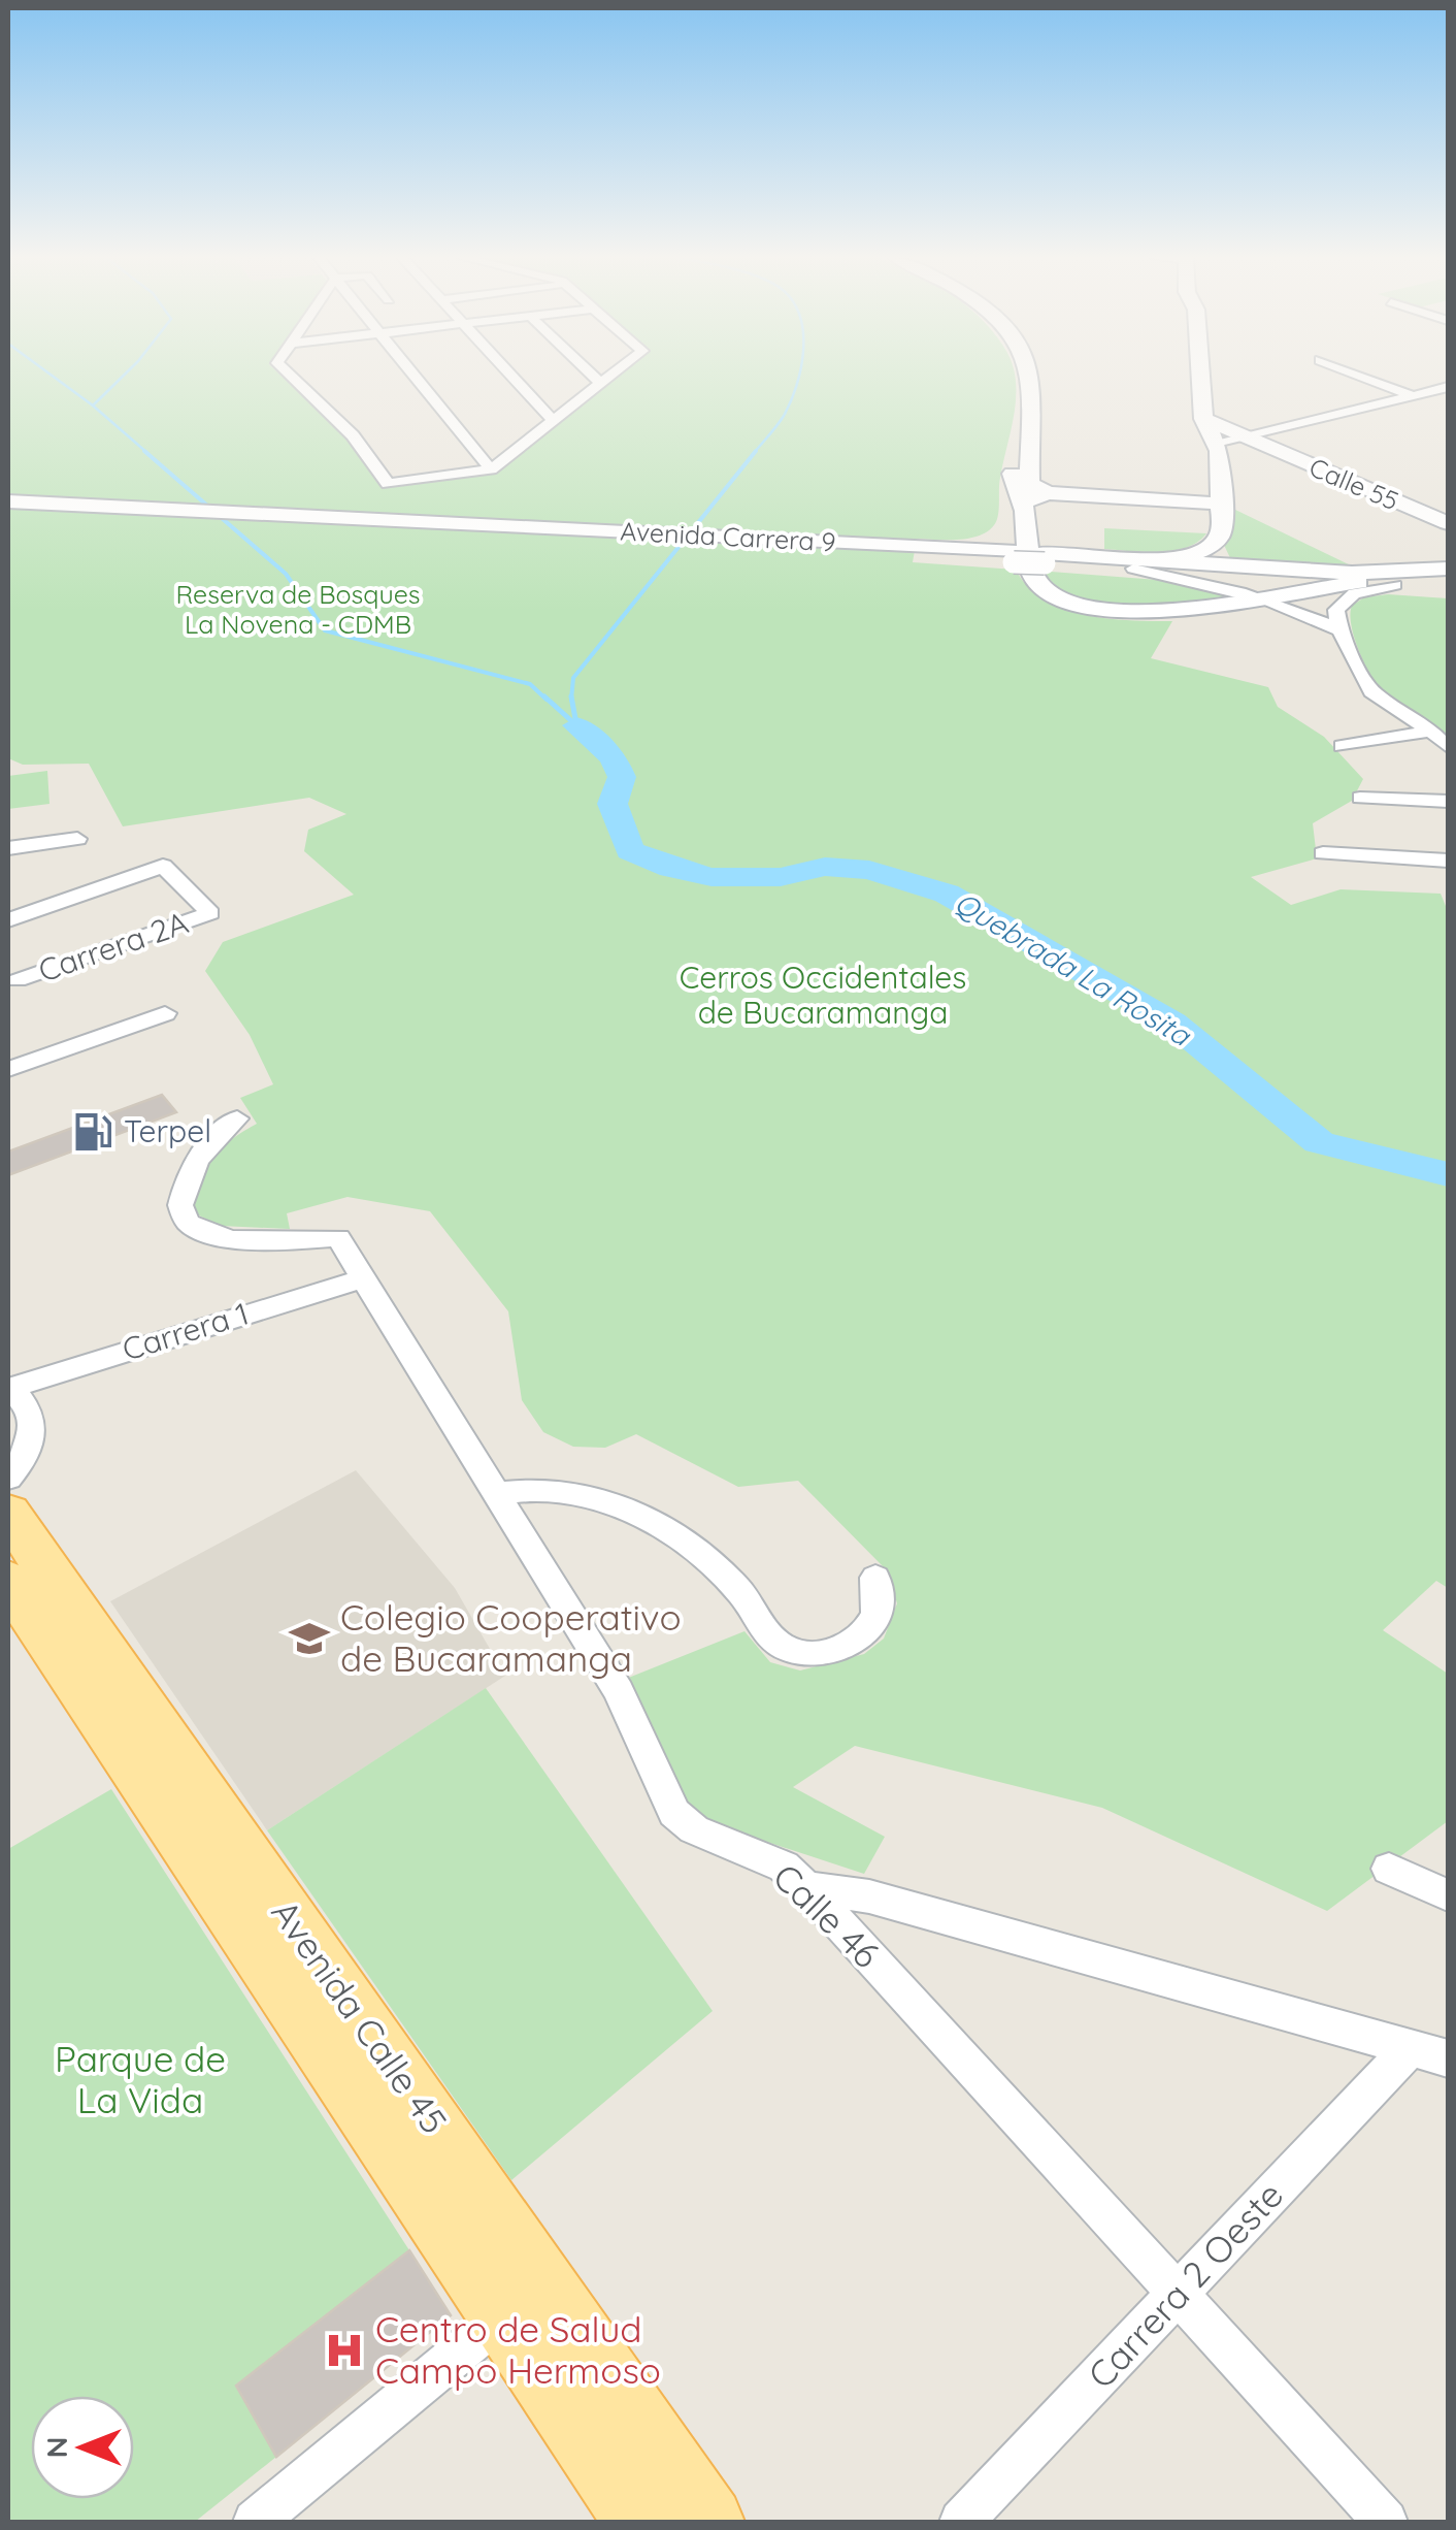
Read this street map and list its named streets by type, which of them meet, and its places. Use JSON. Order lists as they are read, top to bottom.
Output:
{
  "streets": {
    "main road": ["Calle 55", "Avenida Carrera 9", "Avenida Calle 45"],
    "street": [
      "Carrera 2A",
      "Carrera 1",
      "Calle 46",
      "Carrera 2 Oeste"
    ]
  },
  "crossings": [
    ["Carrera 1", "Calle 46"],
    ["Calle 46", "Carrera 2 Oeste"]
  ],
  "water": ["Quebrada La Rosita"],
  "parks": ["Reserva de Bosques La Novena - CDMB", "Cerros Occidentales de Bucaramanga", "Parque de La Vida"],
  "places": {
    "fuel station": ["Terpel"],
    "school or university": ["Colegio Cooperativo de Bucaramanga"],
    "hospital": ["Centro de Salud Campo Hermoso"]
  },
  "north": "left"
}
